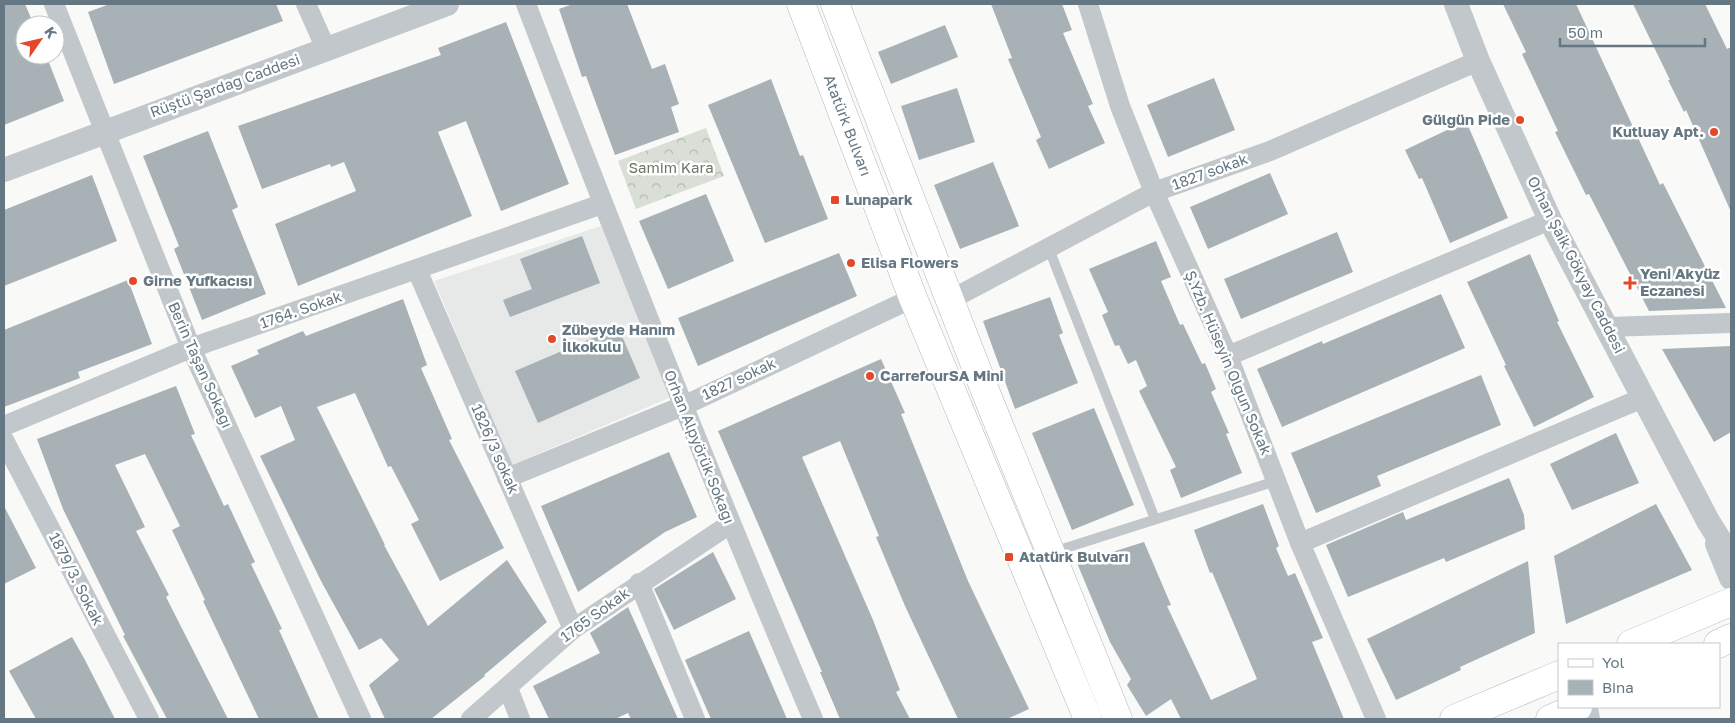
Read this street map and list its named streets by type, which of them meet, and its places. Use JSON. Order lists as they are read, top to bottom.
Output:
{
  "streets": {
    "main road": ["Atatürk Bulvarı"],
    "street": [
      "Rüştü Şardağ Caddesi",
      "1827 sokak",
      "Orhan Şaik Gökyay Caddesi",
      "1764. Sokak",
      "Ş.Yzb. Hüseyin Olgun Sokak",
      "Berin Taşan Sokağı",
      "Orhan Alpyörük Sokağı",
      "1826/3 sokak",
      "1879/3. Sokak",
      "1765 Sokak"
    ]
  },
  "crossings": [
    ["Rüştü Şardağ Caddesi", "Berin Taşan Sokağı"],
    ["Atatürk Bulvarı", "1827 sokak"],
    ["1827 sokak", "Orhan Şaik Gökyay Caddesi"],
    ["1827 sokak", "Ş.Yzb. Hüseyin Olgun Sokak"],
    ["1827 sokak", "Orhan Alpyörük Sokağı"],
    ["1827 sokak", "1826/3 sokak"],
    ["1764. Sokak", "Berin Taşan Sokağı"],
    ["1764. Sokak", "Orhan Alpyörük Sokağı"],
    ["1764. Sokak", "1826/3 sokak"],
    ["Orhan Alpyörük Sokağı", "1765 Sokak"],
    ["1826/3 sokak", "1765 Sokak"]
  ],
  "parks": ["Samim Kara"],
  "places": {
    "other": [
      "Gülgün Pide",
      "Kutluay Apt.",
      "Elisa Flowers",
      "Girne Yufkacısı",
      "Zübeyde Hanım İlkokulu",
      "CarrefourSA Mini"
    ],
    "transit": ["Lunapark", "Atatürk Bulvarı"],
    "health": ["Yeni Akyüz Eczanesi"]
  },
  "legend": ["Yol", "Bina"],
  "scale_bar": "50 m",
  "north": "top right"
}
